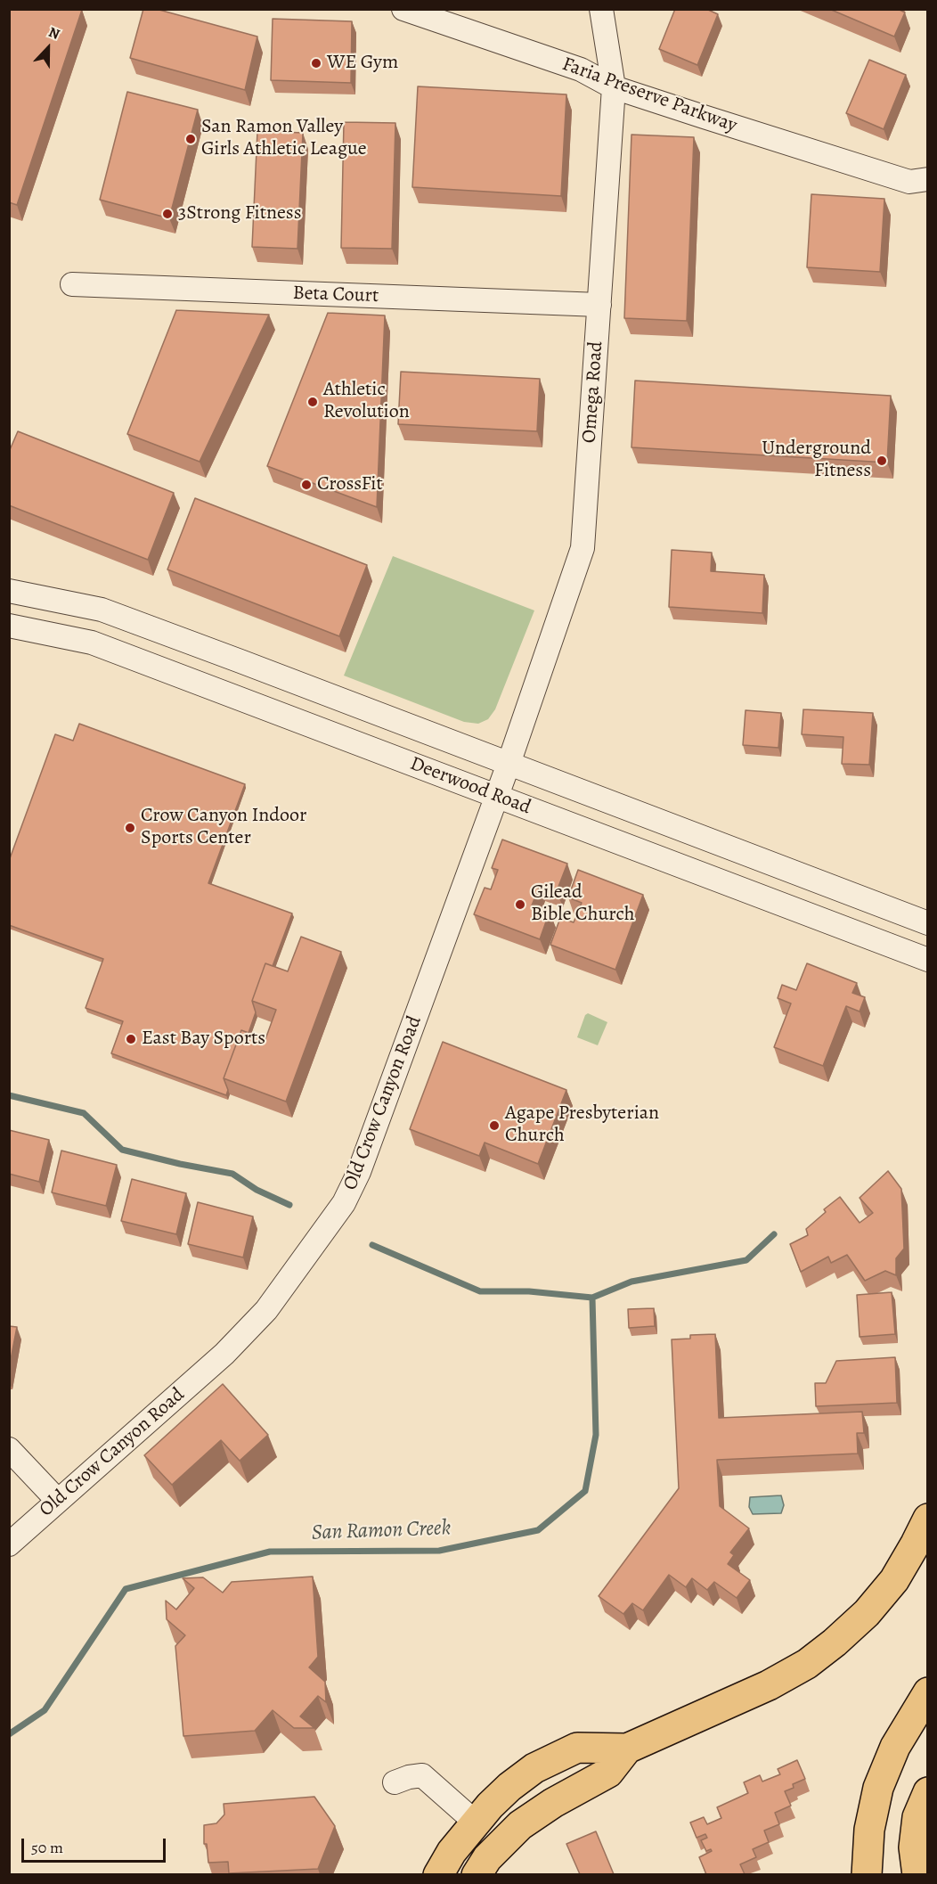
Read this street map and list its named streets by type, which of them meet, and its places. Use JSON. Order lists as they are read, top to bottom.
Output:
{
  "streets": {
    "street": [
      "Faria Preserve Parkway",
      "Beta Court",
      "Omega Road",
      "Deerwood Road",
      "Old Crow Canyon Road"
    ]
  },
  "crossings": [
    ["Faria Preserve Parkway", "Omega Road"],
    ["Beta Court", "Omega Road"],
    ["Omega Road", "Deerwood Road"],
    ["Omega Road", "Old Crow Canyon Road"],
    ["Deerwood Road", "Old Crow Canyon Road"]
  ],
  "water": ["San Ramon Creek"],
  "places": [
    "WE Gym",
    "San Ramon Valley Girls Athletic League",
    "3Strong Fitness",
    "Athletic Revolution",
    "Underground Fitness",
    "CrossFit",
    "Crow Canyon Indoor Sports Center",
    "Gilead Bible Church",
    "East Bay Sports",
    "Agape Presbyterian Church"
  ],
  "scale_bar": "50 m",
  "north": "top"
}
